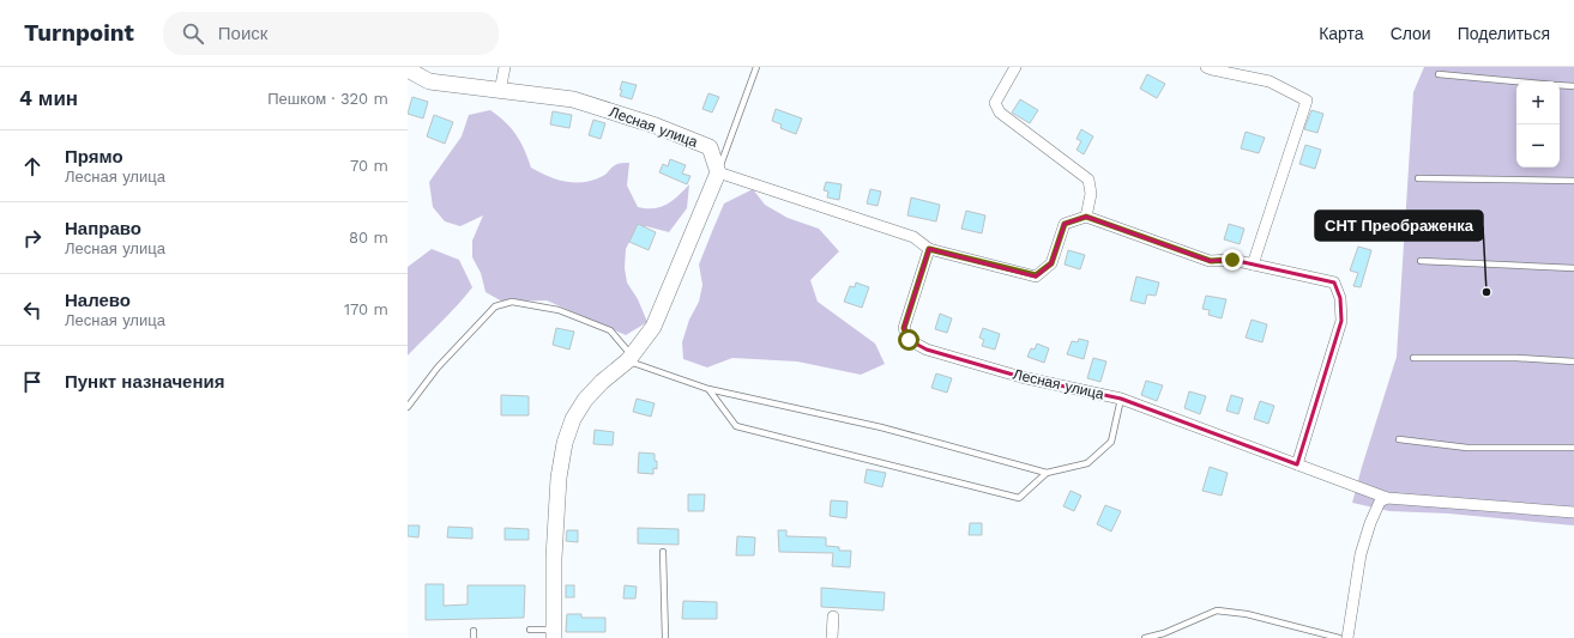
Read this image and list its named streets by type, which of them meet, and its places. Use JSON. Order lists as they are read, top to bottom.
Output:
{
  "streets": {
    "street": ["Лесная улица"]
  },
  "places": ["СНТ Преображенка"],
  "page": {
    "header": "Turnpoint",
    "search": "Поиск",
    "nav": ["Карта", "Слои", "Поделиться"],
    "heading": ["4 мин", "Пешком · 320 m"],
    "map_buttons": ["+", "−"],
    "list": [
      ["Прямо", "Лесная улица", "70 m"],
      ["Направо", "Лесная улица", "80 m"],
      ["Налево", "Лесная улица", "170 m"],
      "Пункт назначения"
    ]
  }
}
